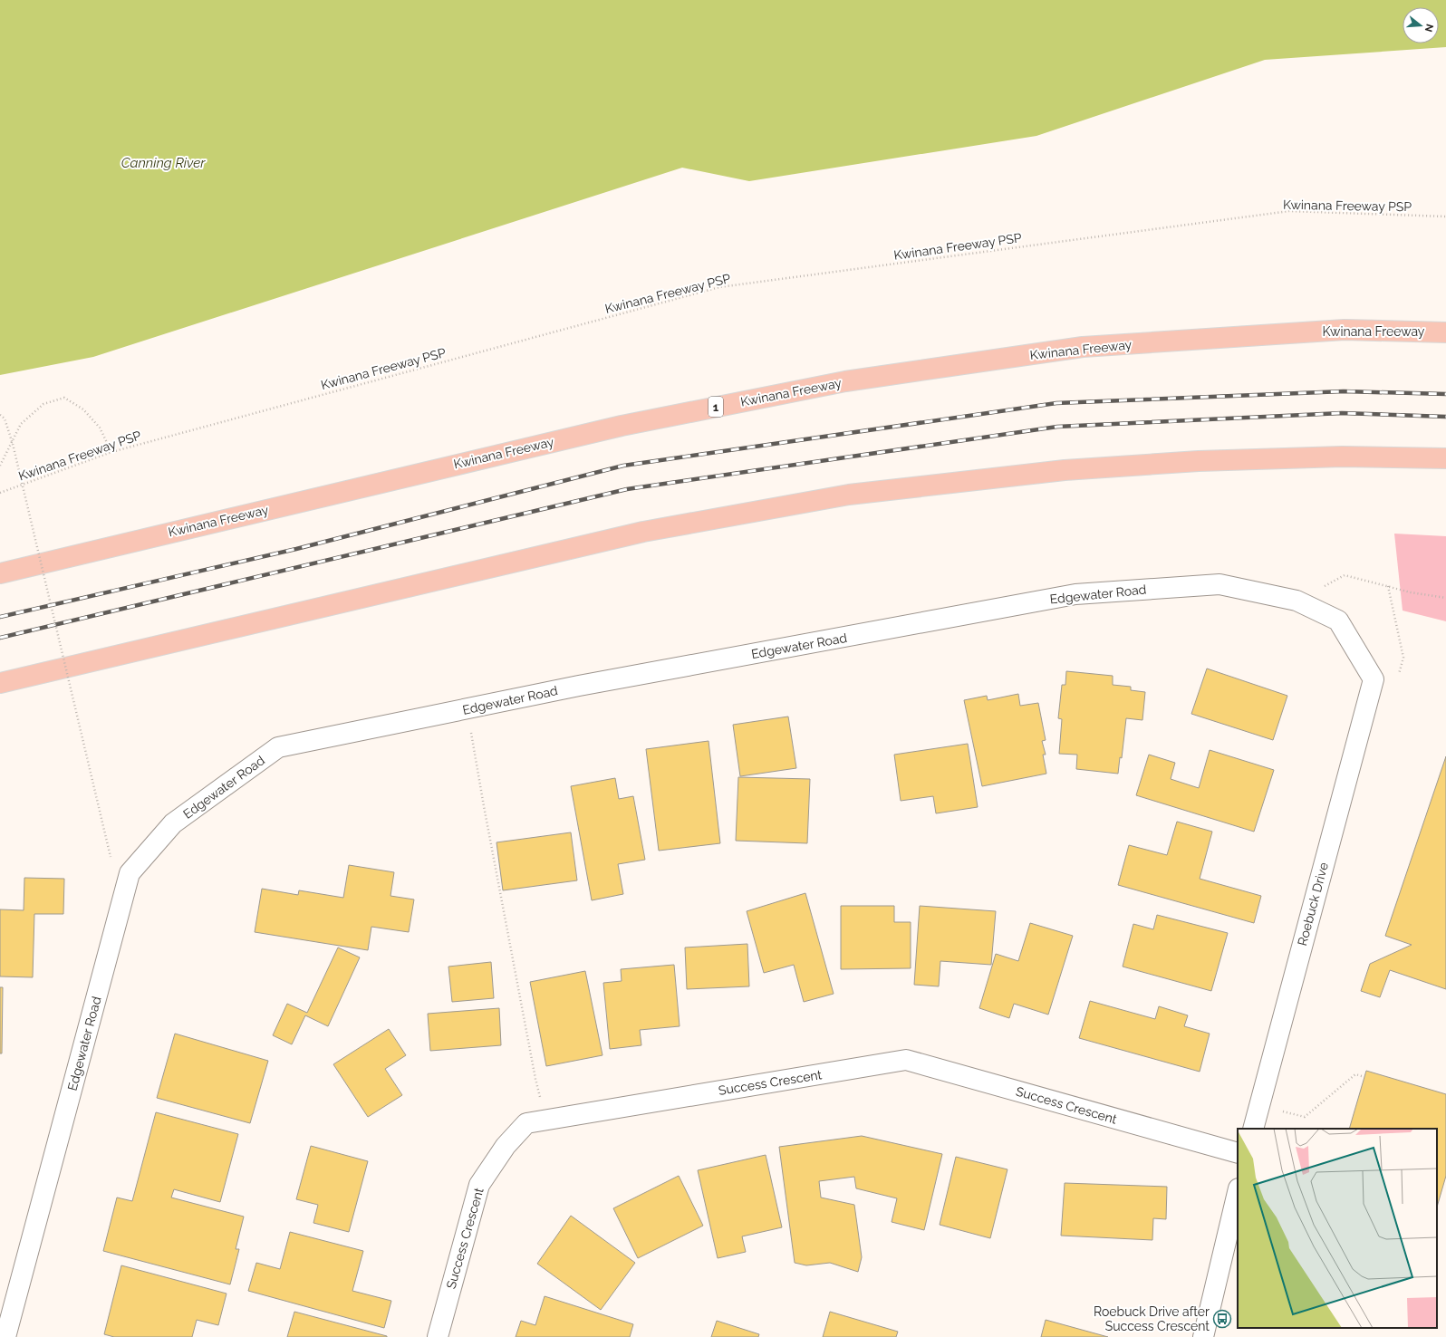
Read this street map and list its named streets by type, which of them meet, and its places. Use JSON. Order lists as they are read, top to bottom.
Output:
{
  "streets": {
    "highway": ["Kwinana Freeway", "1"],
    "street": ["Edgewater Road", "Roebuck Drive", "Success Crescent"],
    "path": ["Kwinana Freeway PSP"]
  },
  "crossings": [
    ["Edgewater Road", "Roebuck Drive"]
  ],
  "water": ["Canning River"],
  "places": {
    "bus stop": ["Roebuck Drive after Success Crescent"]
  },
  "north": "right"
}
